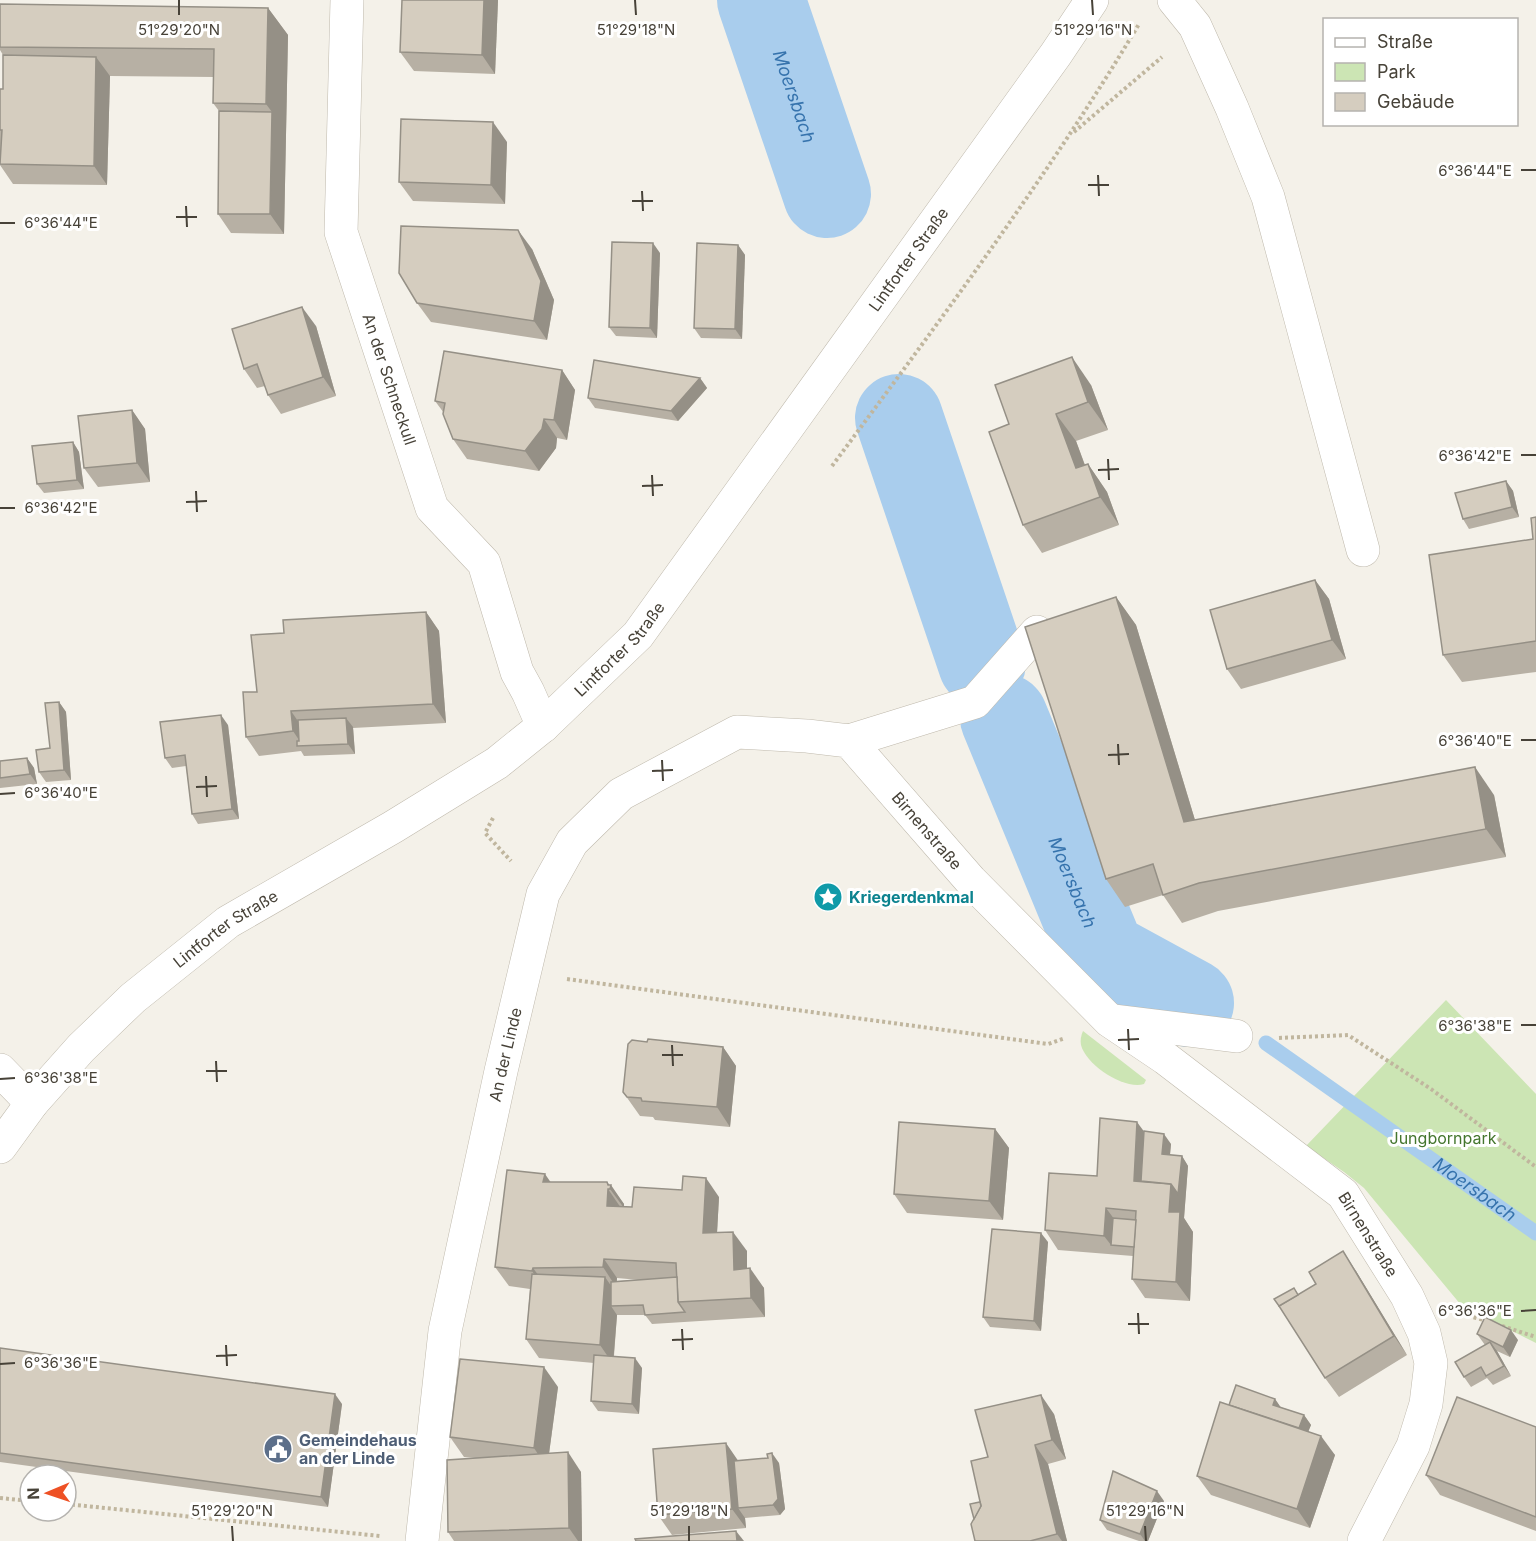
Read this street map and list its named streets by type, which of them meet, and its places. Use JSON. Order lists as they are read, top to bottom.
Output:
{
  "streets": {
    "street": [
      "Lintforter Straße",
      "An der Schneckull",
      "Birnenstraße",
      "An der Linde"
    ]
  },
  "crossings": [
    ["Lintforter Straße", "An der Schneckull"],
    ["Birnenstraße", "An der Linde"]
  ],
  "water": ["Moersbach"],
  "parks": ["Jungbornpark"],
  "places": {
    "place": ["Kriegerdenkmal"],
    "public building": ["Gemeindehaus an der Linde"]
  },
  "legend": ["Straße", "Park", "Gebäude"],
  "north": "left",
  "coordinates": [
    "51°29'20\"N",
    "51°29'18\"N",
    "51°29'16\"N",
    "6°36'44\"E",
    "6°36'42\"E",
    "6°36'40\"E",
    "6°36'38\"E",
    "6°36'36\"E"
  ]
}
